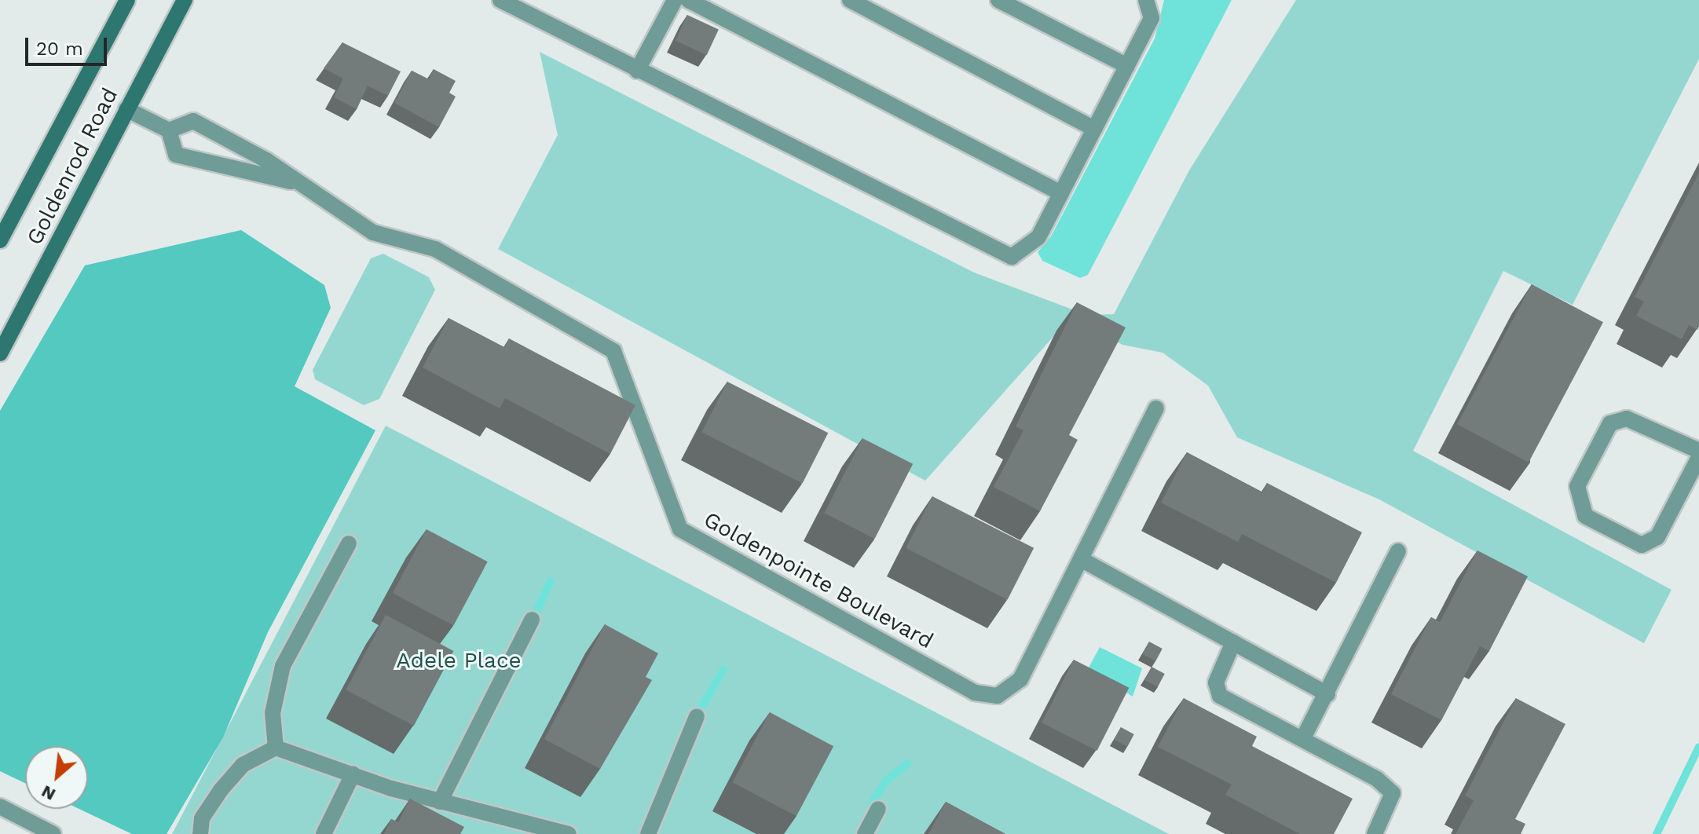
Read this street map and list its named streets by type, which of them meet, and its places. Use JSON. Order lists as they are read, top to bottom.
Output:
{
  "streets": {
    "main road": ["Goldenrod Road"],
    "lane": ["Goldenpointe Boulevard"]
  },
  "parks": ["Adele Place"],
  "scale_bar": "20 m",
  "north": "bottom left"
}
